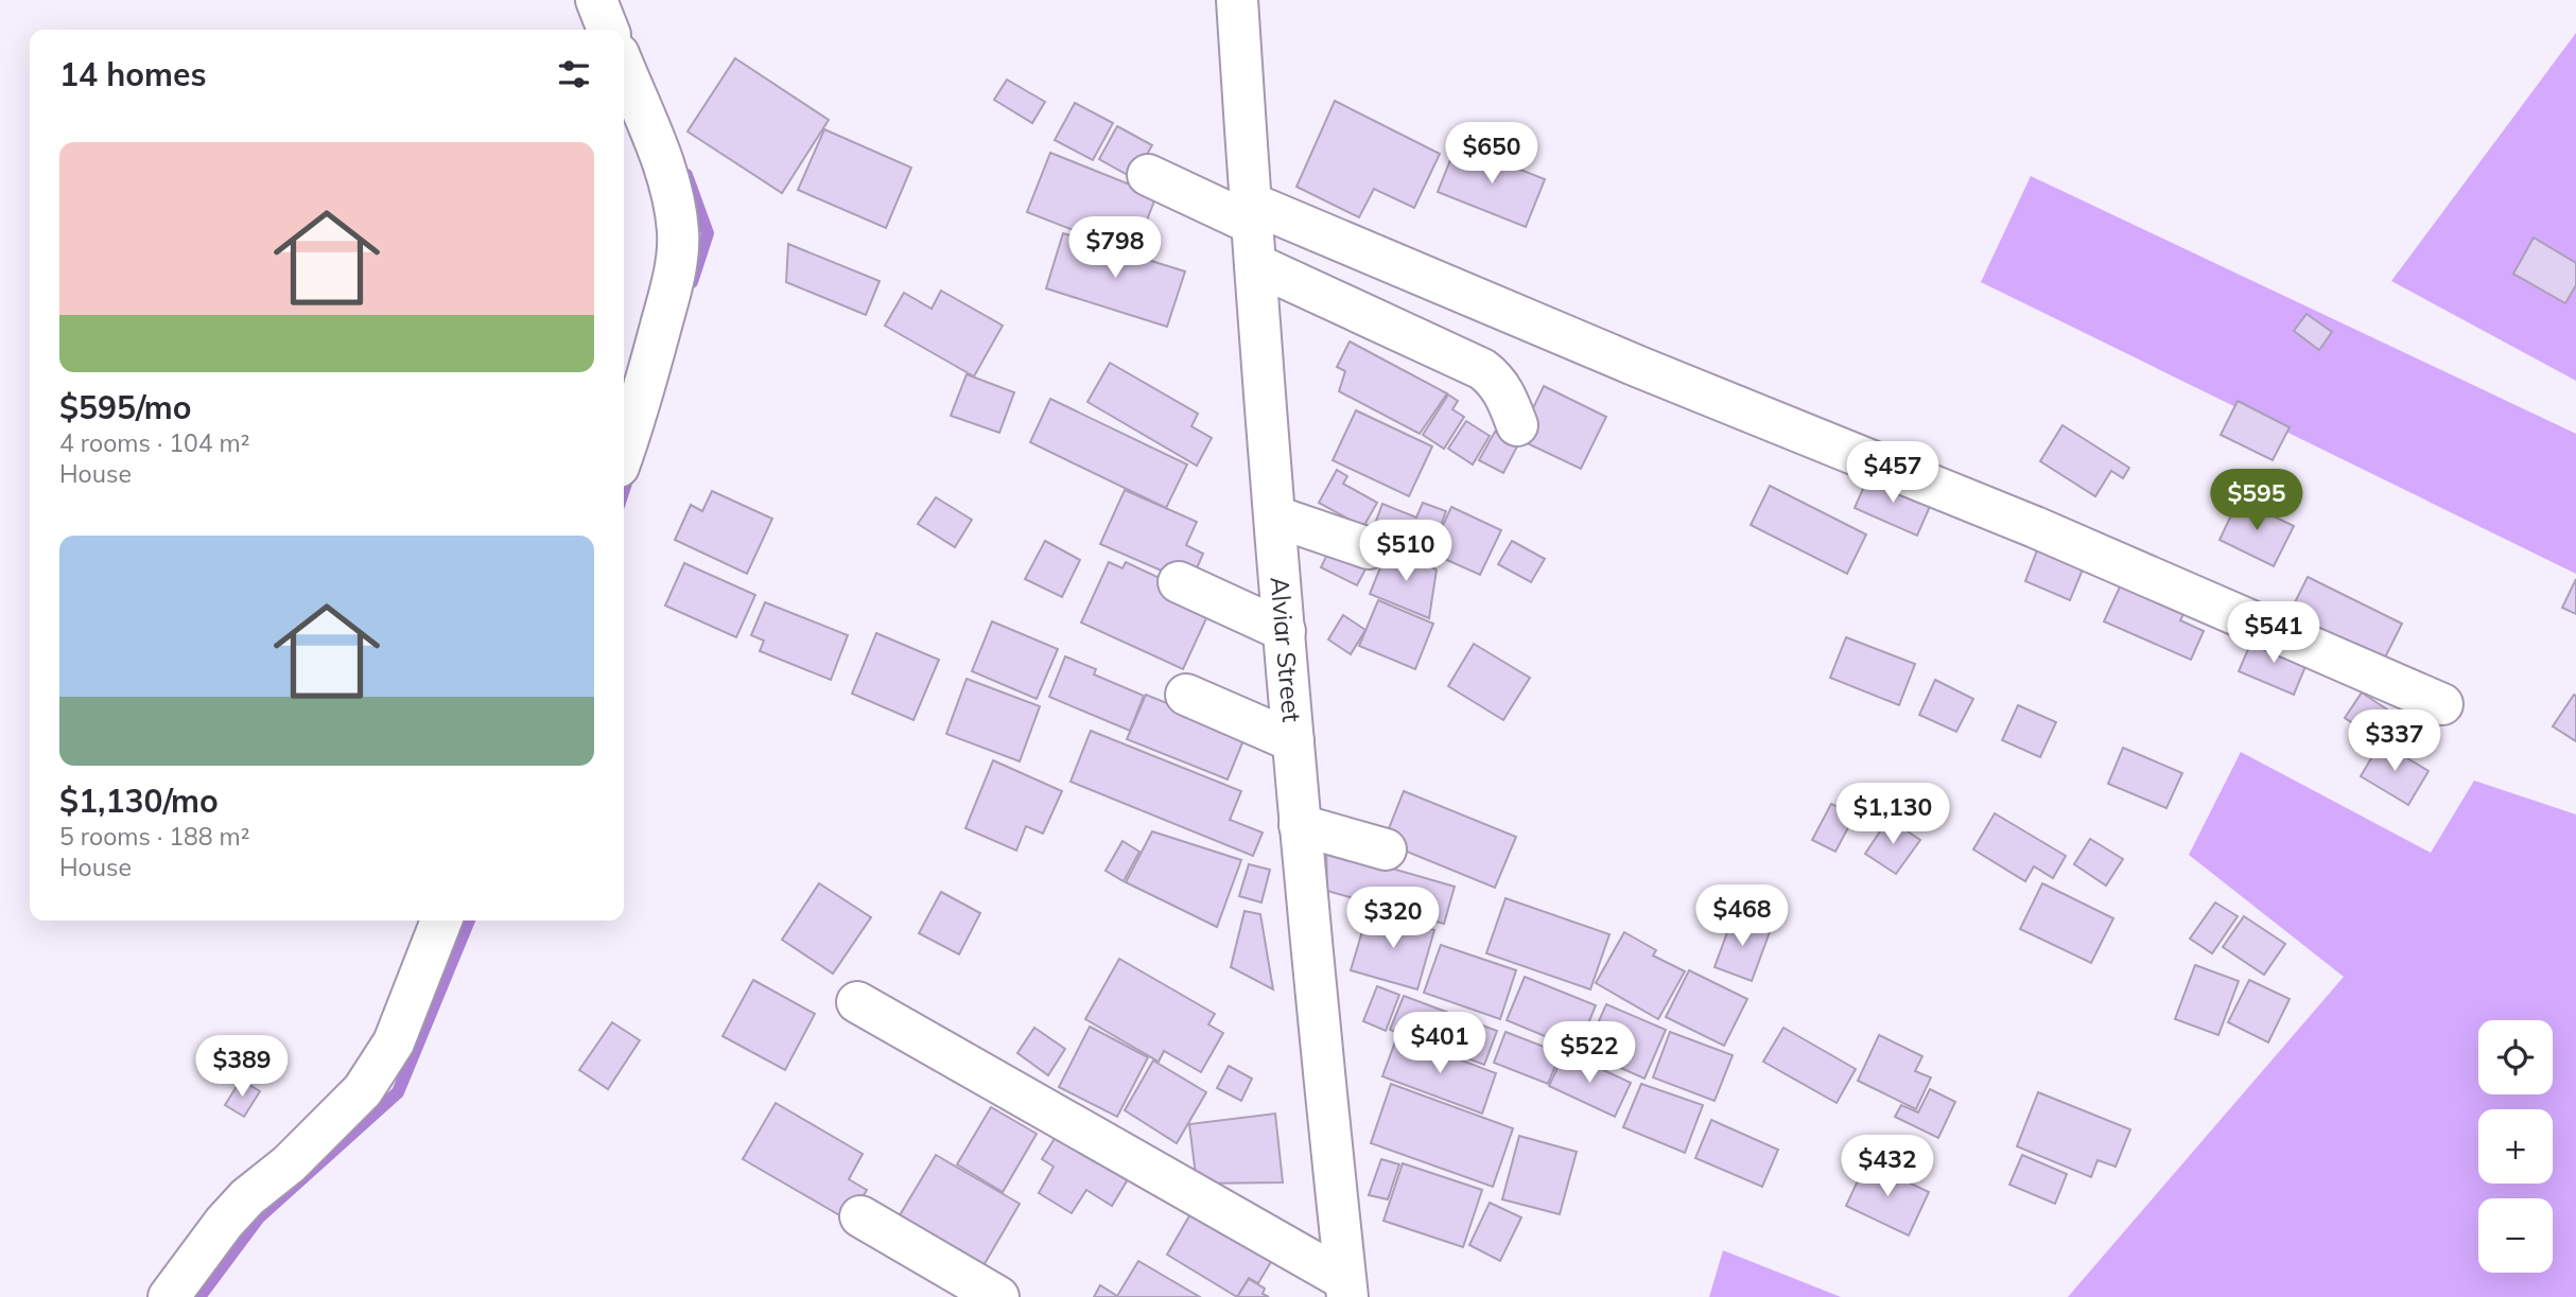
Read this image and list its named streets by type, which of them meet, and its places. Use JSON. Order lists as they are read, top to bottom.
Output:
{
  "streets": {
    "street": ["Alviar Street"]
  },
  "page": {
    "heading": "14 homes",
    "list": [
      {
        "name": "$595/mo",
        "note": "4 rooms · 104 m² · House"
      },
      {
        "name": "$1,130/mo",
        "note": "5 rooms · 188 m² · House"
      }
    ],
    "price": [
      "$650",
      "$798",
      "$457",
      "$595",
      "$510",
      "$541",
      "$337",
      "$1,130",
      "$468",
      "$320",
      "$401",
      "$522",
      "$389",
      "$432"
    ],
    "map_buttons": ["+", "−"]
  }
}
